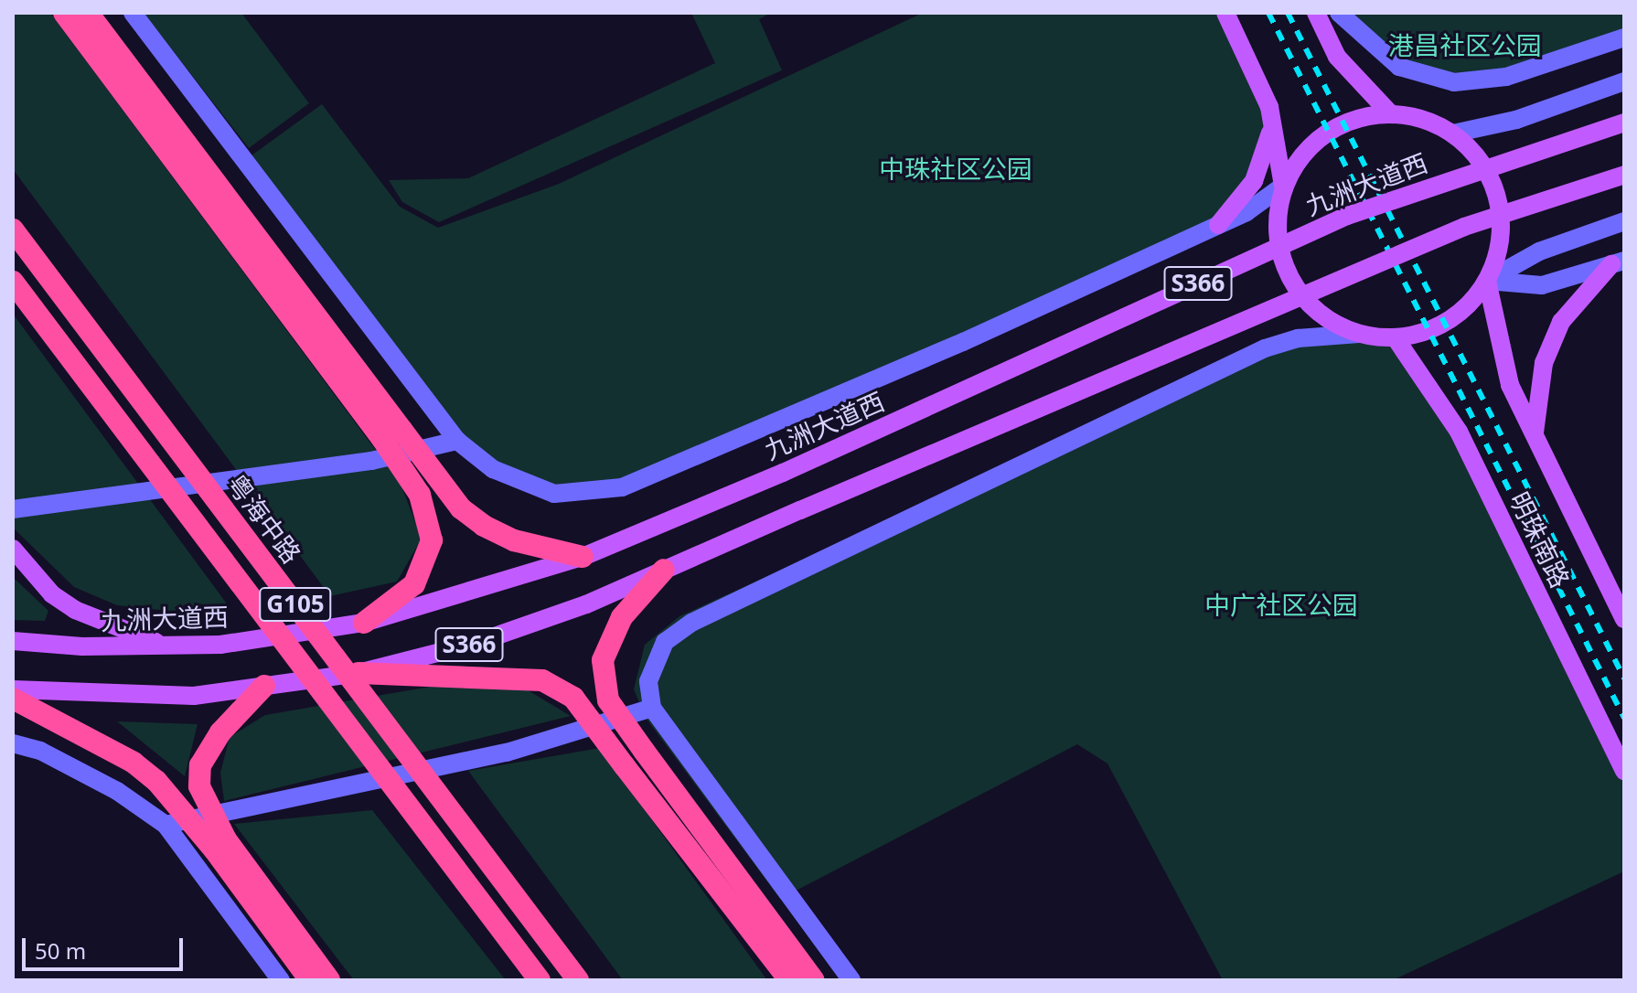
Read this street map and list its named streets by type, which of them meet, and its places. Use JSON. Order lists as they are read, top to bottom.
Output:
{
  "streets": {
    "highway": ["粤海中路", "G105"],
    "main road": ["九洲大道西", "S366", "明珠南路"]
  },
  "parks": ["港昌社区公园", "中珠社区公园", "中广社区公园"],
  "scale_bar": "50 m"
}
